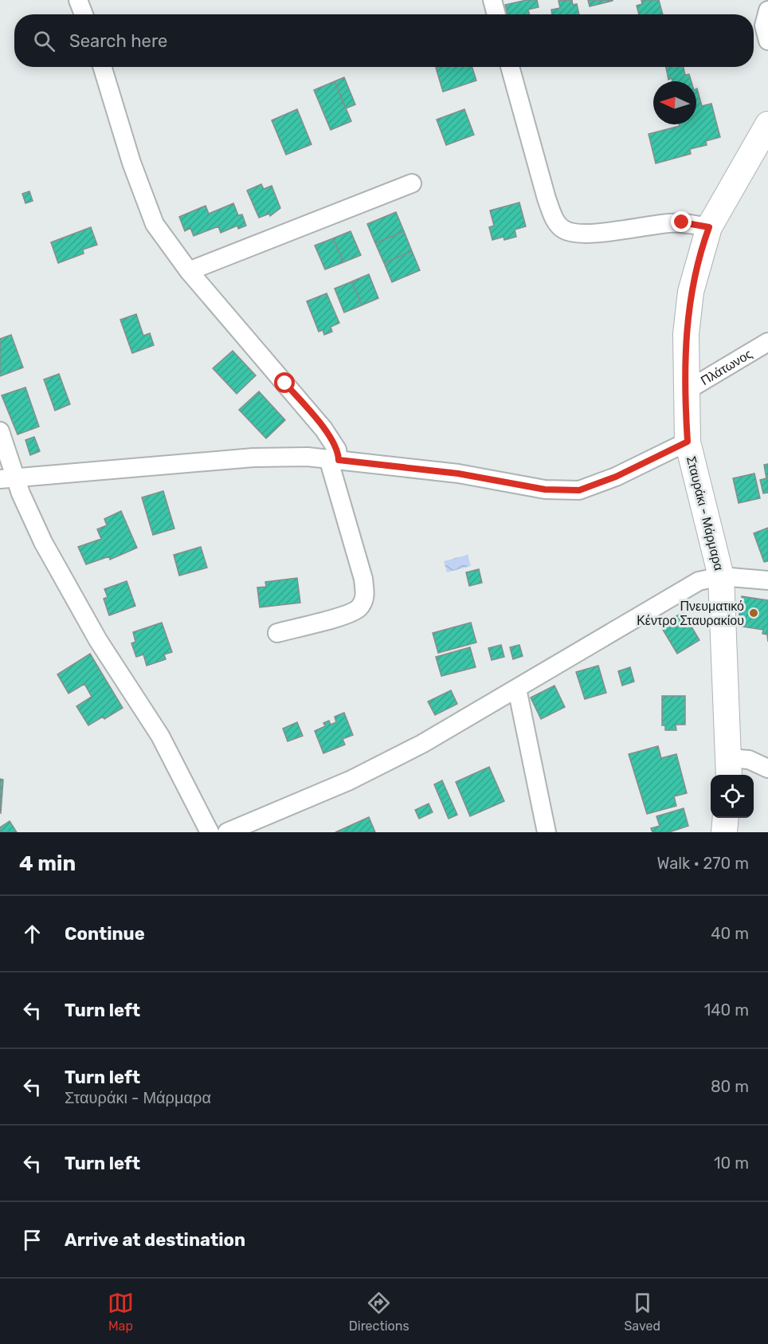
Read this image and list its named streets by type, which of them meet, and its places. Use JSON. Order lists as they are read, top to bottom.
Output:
{
  "streets": {
    "street": ["Πλάτωνος", "Σταυράκι - Μάρμαρα"]
  },
  "crossings": [
    ["Πλάτωνος", "Σταυράκι - Μάρμαρα"]
  ],
  "places": ["Πνευματικό Κέντρο Σταυρακίου"],
  "north": "left",
  "page": {
    "search": "Search here",
    "heading": ["4 min", "Walk · 270 m"],
    "list": [
      ["Continue", "40 m"],
      ["Turn left", "140 m"],
      ["Turn left", "Σταυράκι - Μάρμαρα", "80 m"],
      ["Turn left", "10 m"],
      "Arrive at destination"
    ],
    "nav": ["Map", "Directions", "Saved"]
  }
}
